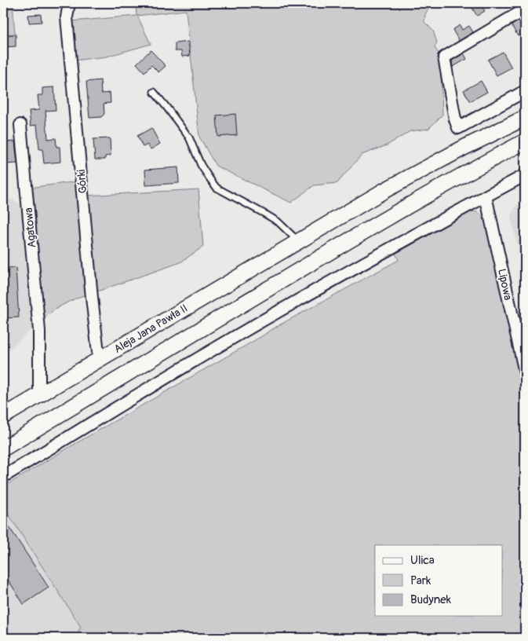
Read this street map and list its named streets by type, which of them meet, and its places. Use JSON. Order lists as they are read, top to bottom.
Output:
{
  "streets": {
    "main road": ["Aleja Jana Pawła II"],
    "street": ["Górki", "Agatowa", "Lipowa"]
  },
  "crossings": [
    ["Górki", "Aleja Jana Pawła II"],
    ["Agatowa", "Aleja Jana Pawła II"]
  ],
  "legend": ["Ulica", "Park", "Budynek"]
}
